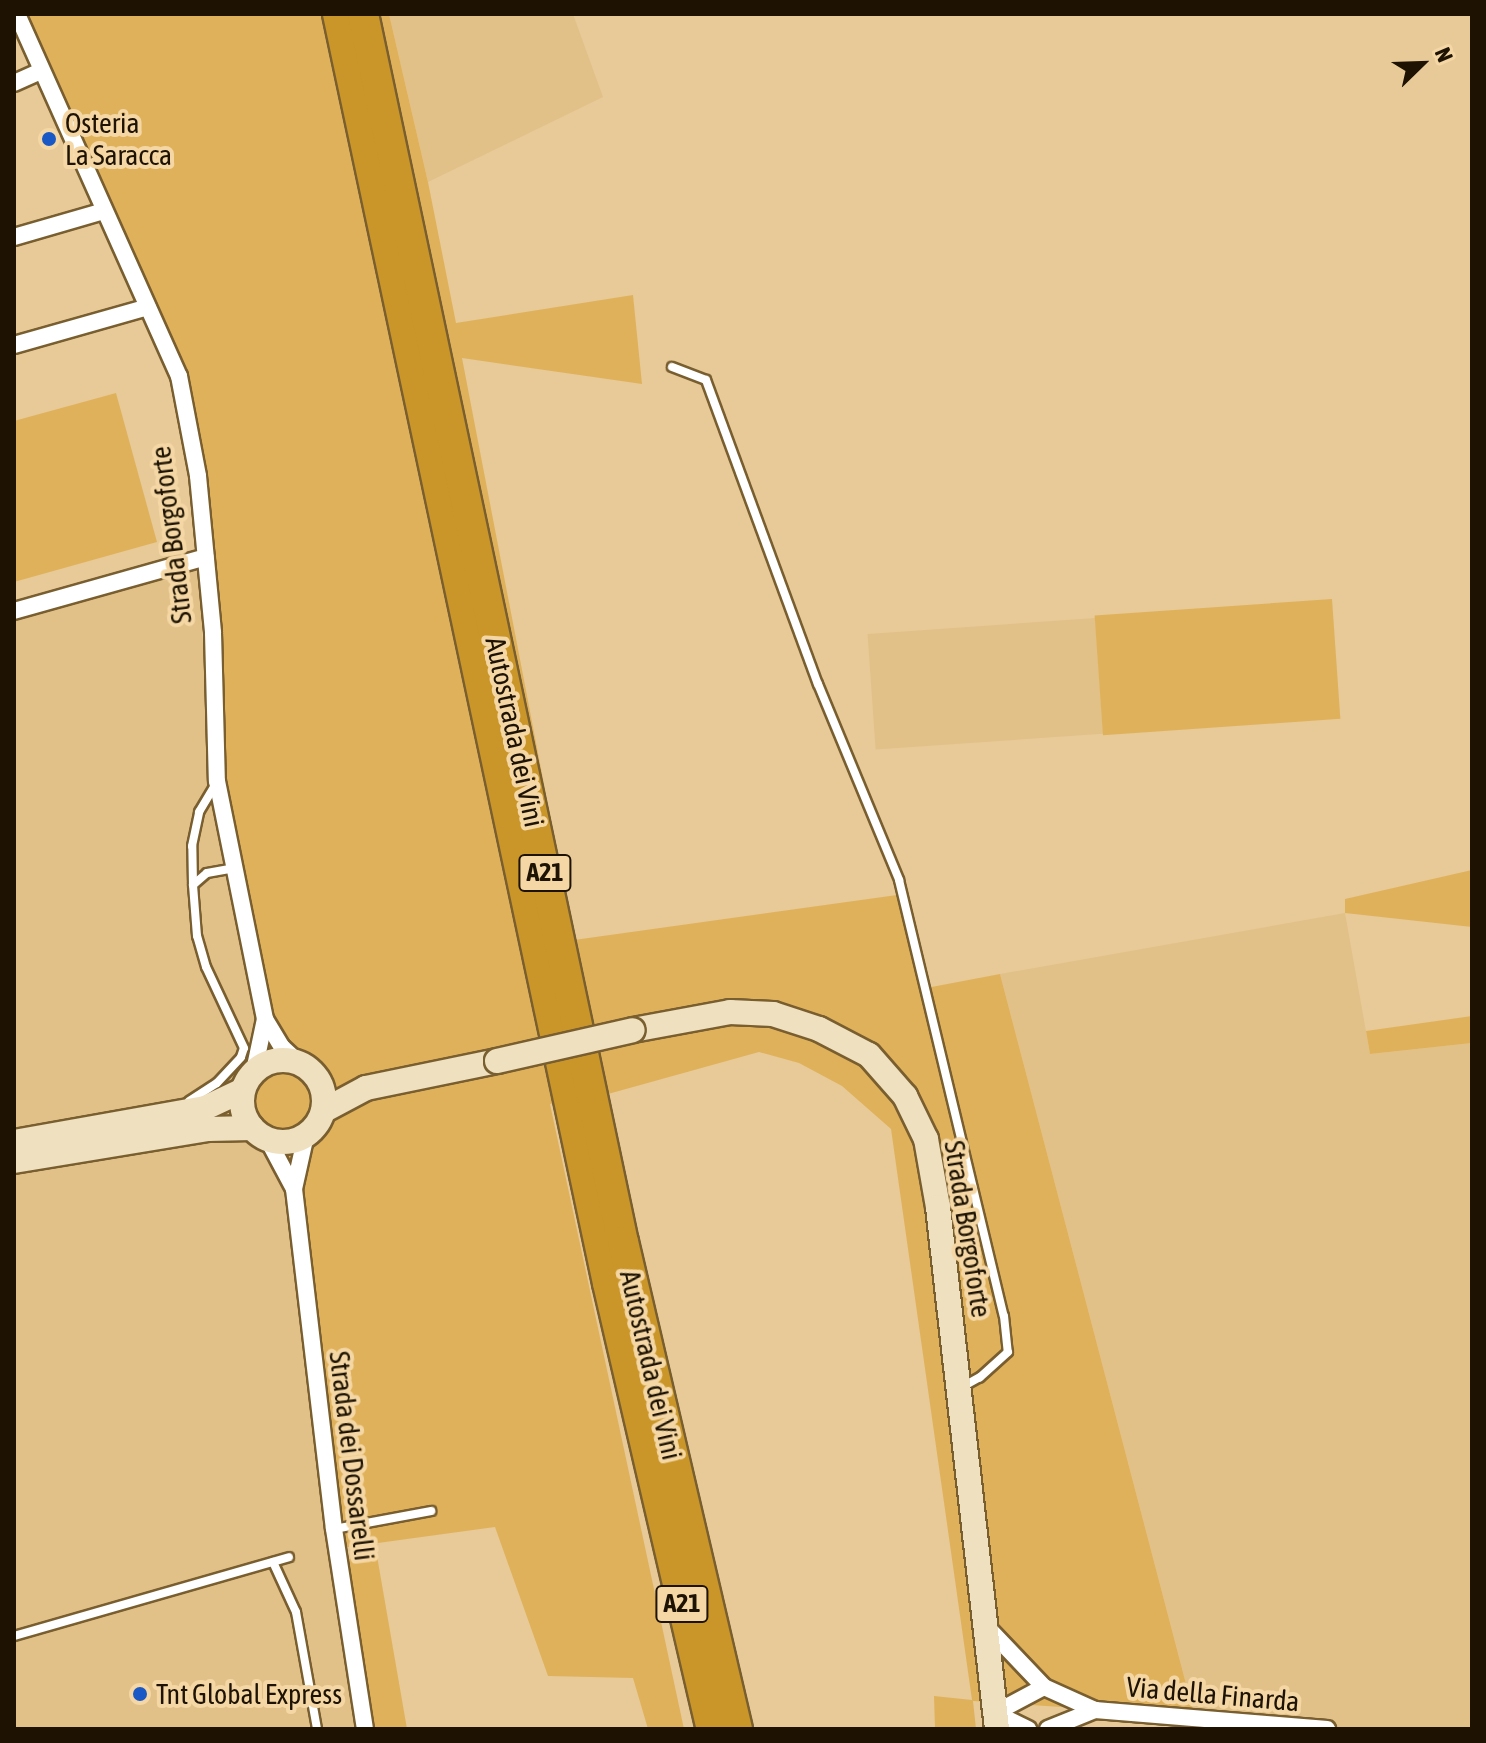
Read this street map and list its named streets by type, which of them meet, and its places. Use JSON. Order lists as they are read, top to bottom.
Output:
{
  "streets": {
    "highway": ["Autostrada dei Vini", "A21"],
    "main road": ["Strada Borgoforte"],
    "street": ["Strada dei Dossarelli", "Via della Finarda"]
  },
  "crossings": [
    ["Strada Borgoforte", "Strada dei Dossarelli"]
  ],
  "places": ["Osteria La Saracca", "Tnt Global Express"],
  "north": "top right"
}
